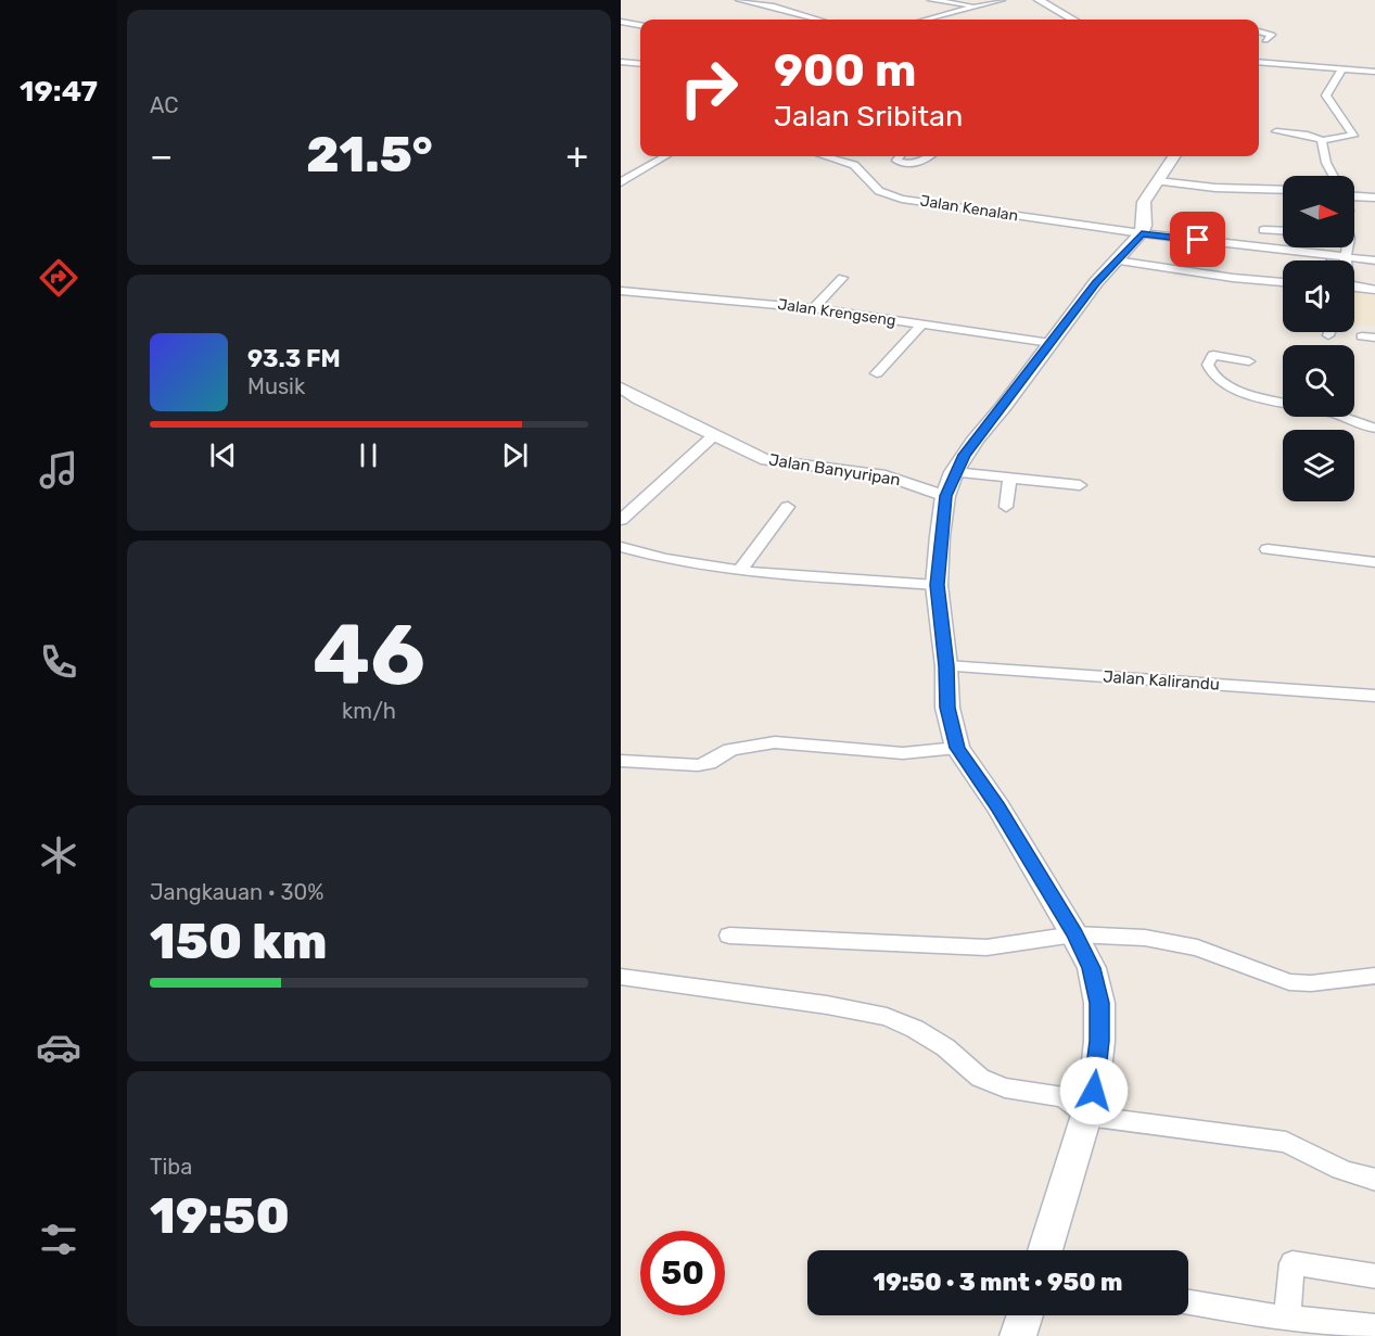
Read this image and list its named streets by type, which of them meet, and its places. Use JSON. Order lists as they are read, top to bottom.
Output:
{
  "streets": {
    "street": [
      "Jalan Kenalan",
      "Jalan Krengseng",
      "Jalan Banyuripan",
      "Jalan Kalirandu"
    ]
  },
  "north": "right",
  "page": {
    "tabs": "19:47",
    "tile": [
      "AC",
      ["46", "km/h"],
      ["Jangkauan · 30%", "150 km"],
      ["Tiba", "19:50"]
    ],
    "turn": ["900 m", "Jalan Sribitan"],
    "heat": ["−", "21.5°", "+"],
    "song": ["93.3 FM", "Musik"],
    "limit": "50",
    "trip": "19:50 · 3 mnt · 950 m"
  }
}
